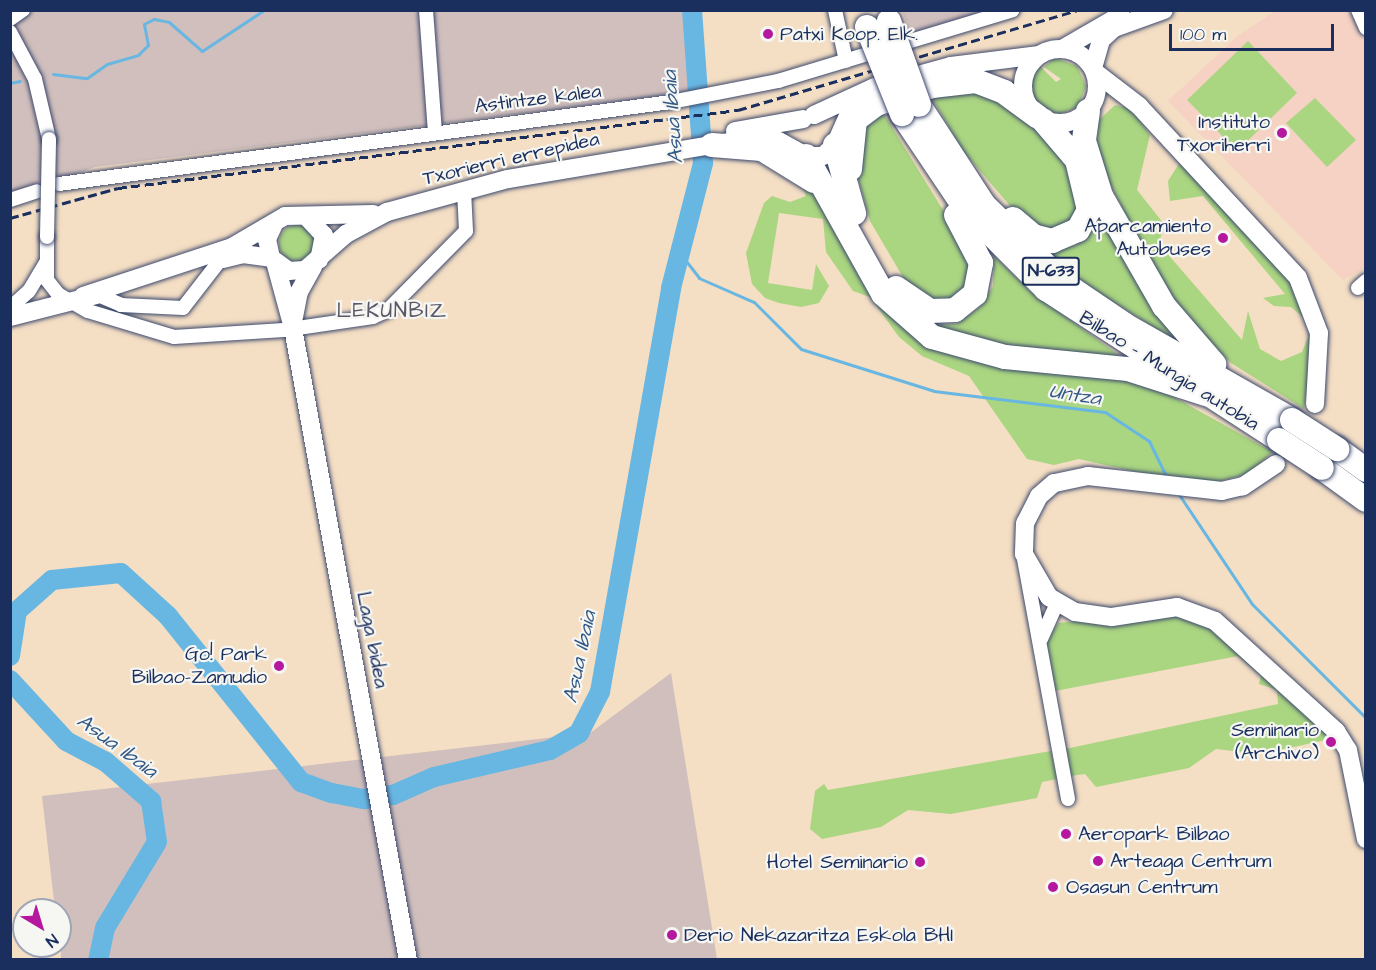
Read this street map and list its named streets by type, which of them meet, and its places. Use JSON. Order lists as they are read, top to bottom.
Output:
{
  "streets": {
    "highway": ["N-633", "Bilbao - Mungia autobia"],
    "street": ["Astintze kalea", "Txorierri errepidea", "Laga bidea"]
  },
  "districts": ["LEKUNBIZ"],
  "water": ["Asua Ibaia", "Untza"],
  "places": [
    "Patxi Koop. Elk.",
    "Instituto Txoriherri",
    "Aparcamiento Autobuses",
    "Go! Park Bilbao-Zamudio",
    "Seminario (Archivo)",
    "Aeropark Bilbao",
    "Arteaga Centrum",
    "Hotel Seminario",
    "Osasun Centrum",
    "Derio Nekazaritza Eskola BHI"
  ],
  "scale_bar": "100 m",
  "north": "bottom right"
}
